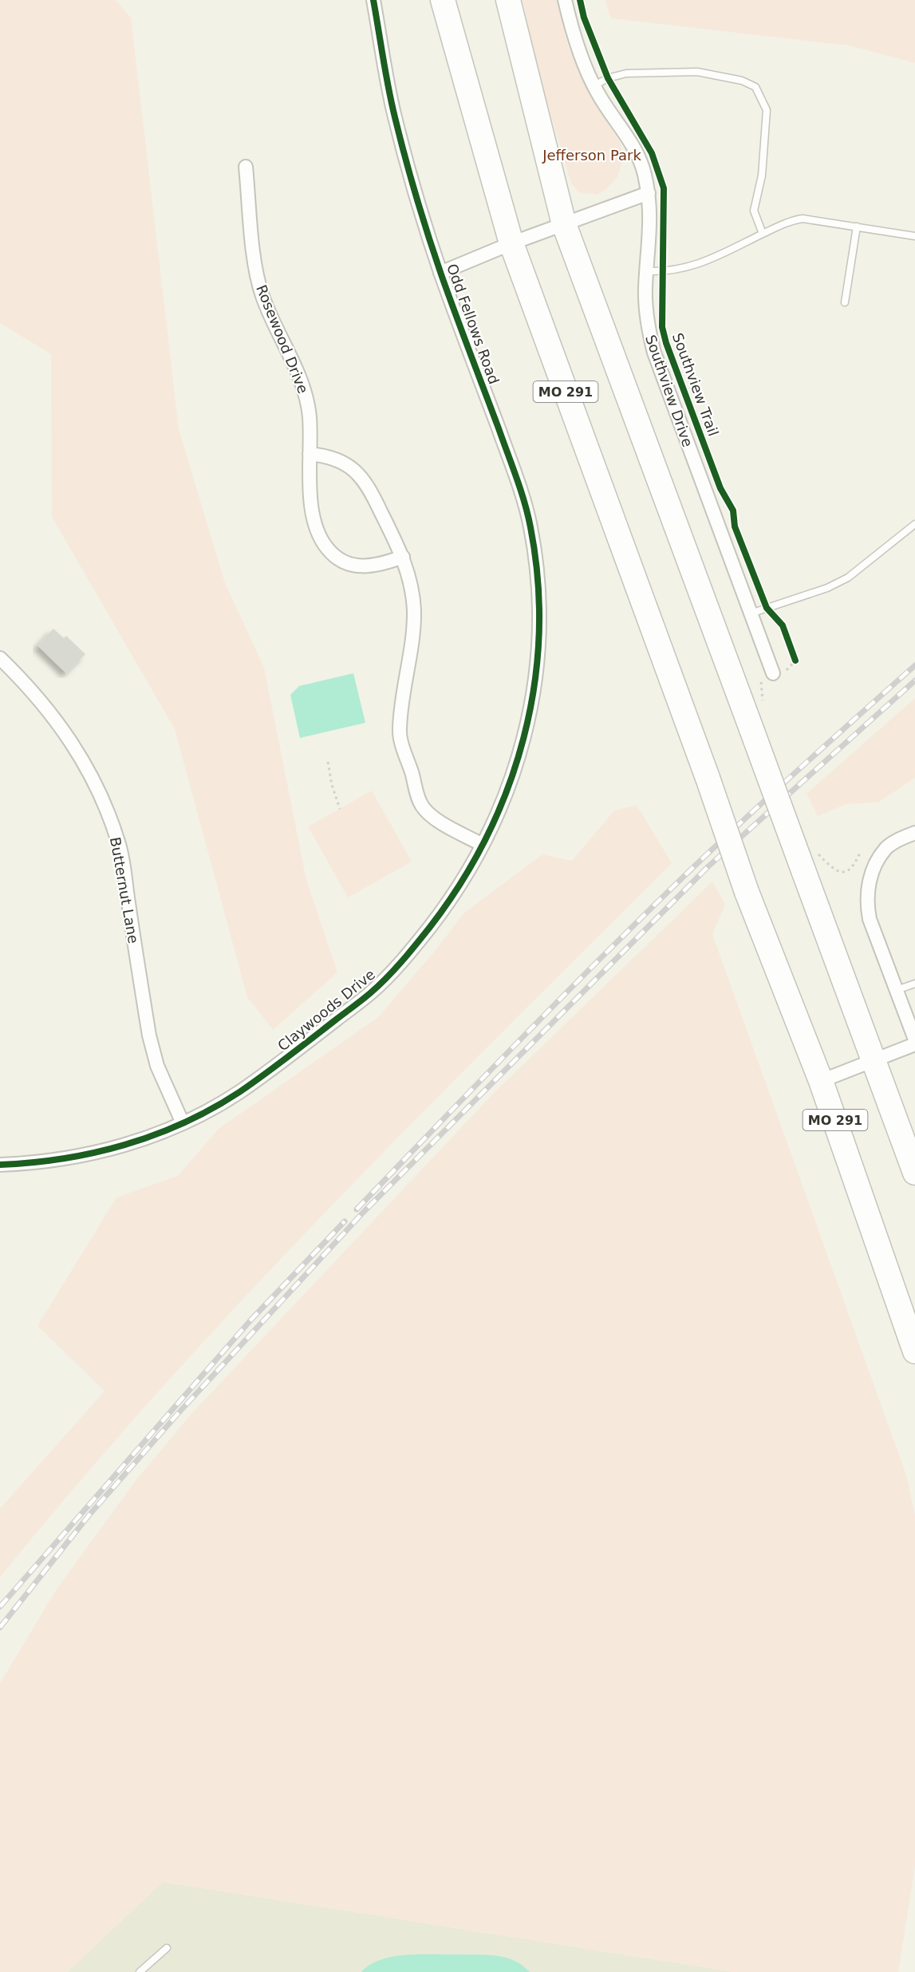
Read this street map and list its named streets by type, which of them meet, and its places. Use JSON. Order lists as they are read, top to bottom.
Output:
{
  "streets": {
    "highway": ["MO 291"],
    "street": [
      "Odd Fellows Road",
      "Rosewood Drive",
      "Southview Drive",
      "Butternut Lane",
      "Claywoods Drive"
    ],
    "cycle path": ["Southview Trail"]
  },
  "crossings": [
    ["Odd Fellows Road", "Claywoods Drive"],
    ["Butternut Lane", "Claywoods Drive"]
  ],
  "parks": ["Jefferson Park"]
}
